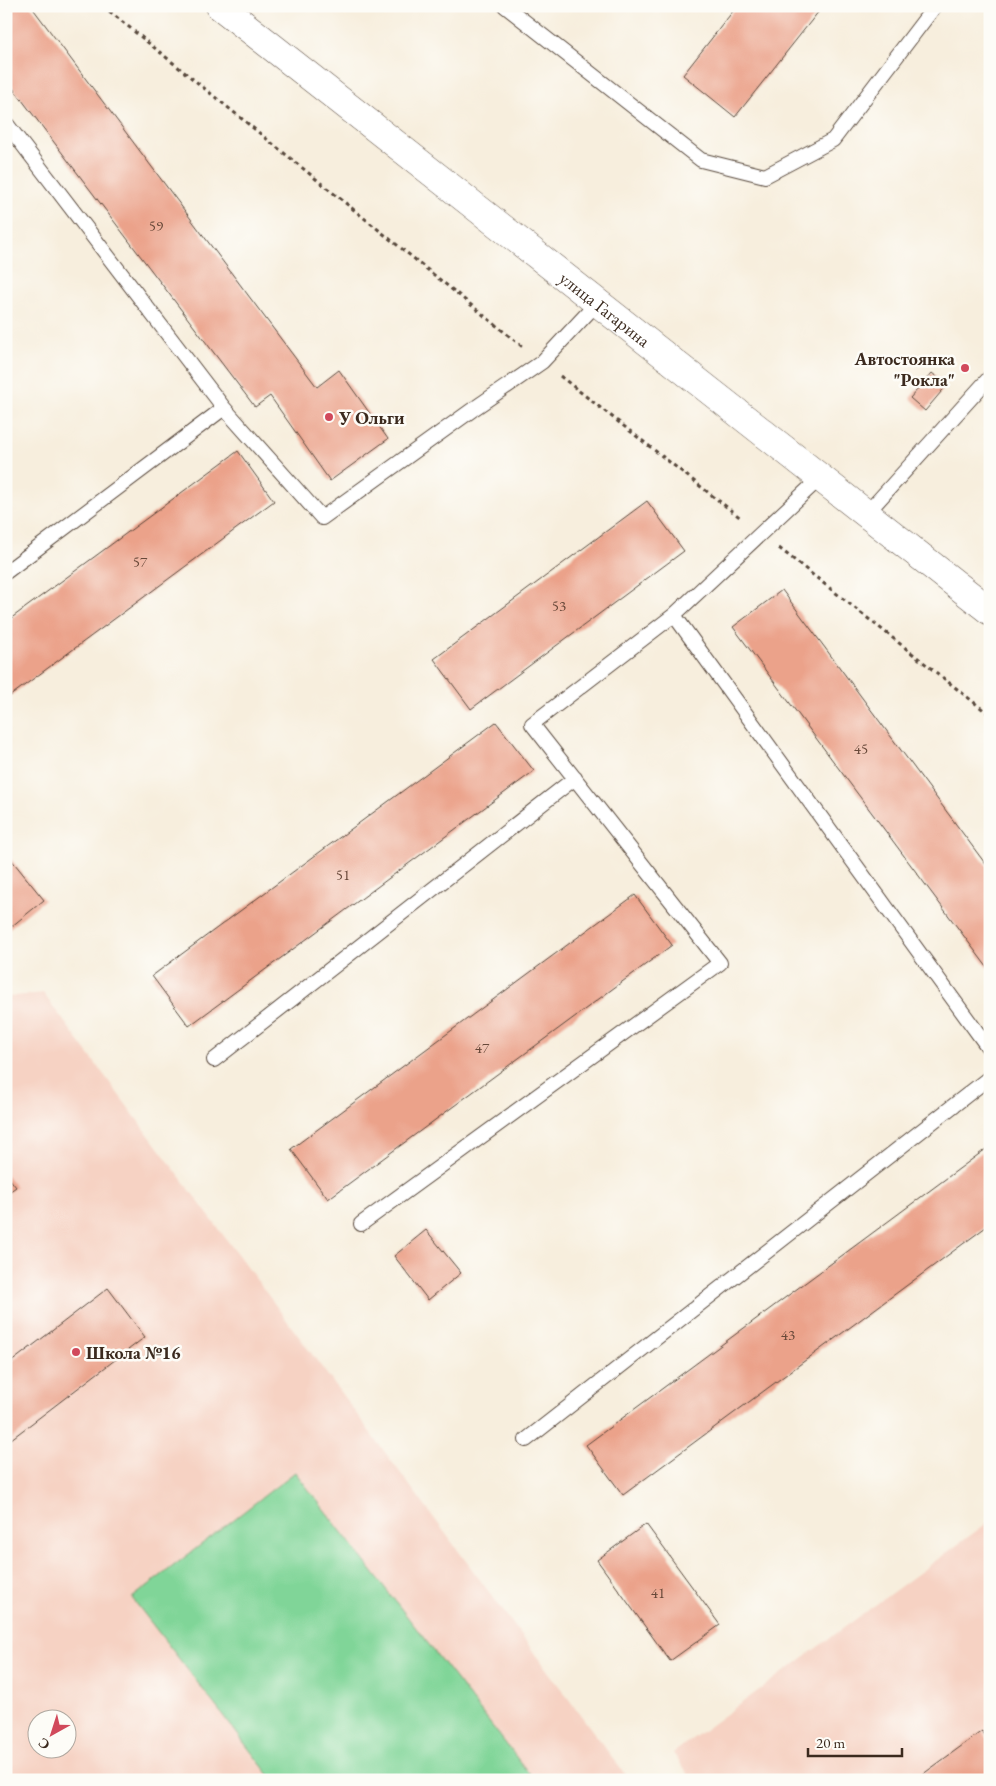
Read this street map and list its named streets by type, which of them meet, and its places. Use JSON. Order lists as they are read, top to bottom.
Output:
{
  "streets": {
    "street": ["улица Гагарина"]
  },
  "places": ["Автостоянка \"Рокла\"", "У Ольги", "Школа №16"],
  "house_numbers": [
    "59",
    "57",
    "53",
    "45",
    "51",
    "47",
    "43",
    "41"
  ],
  "scale_bar": "20 m",
  "north": "bottom left"
}
